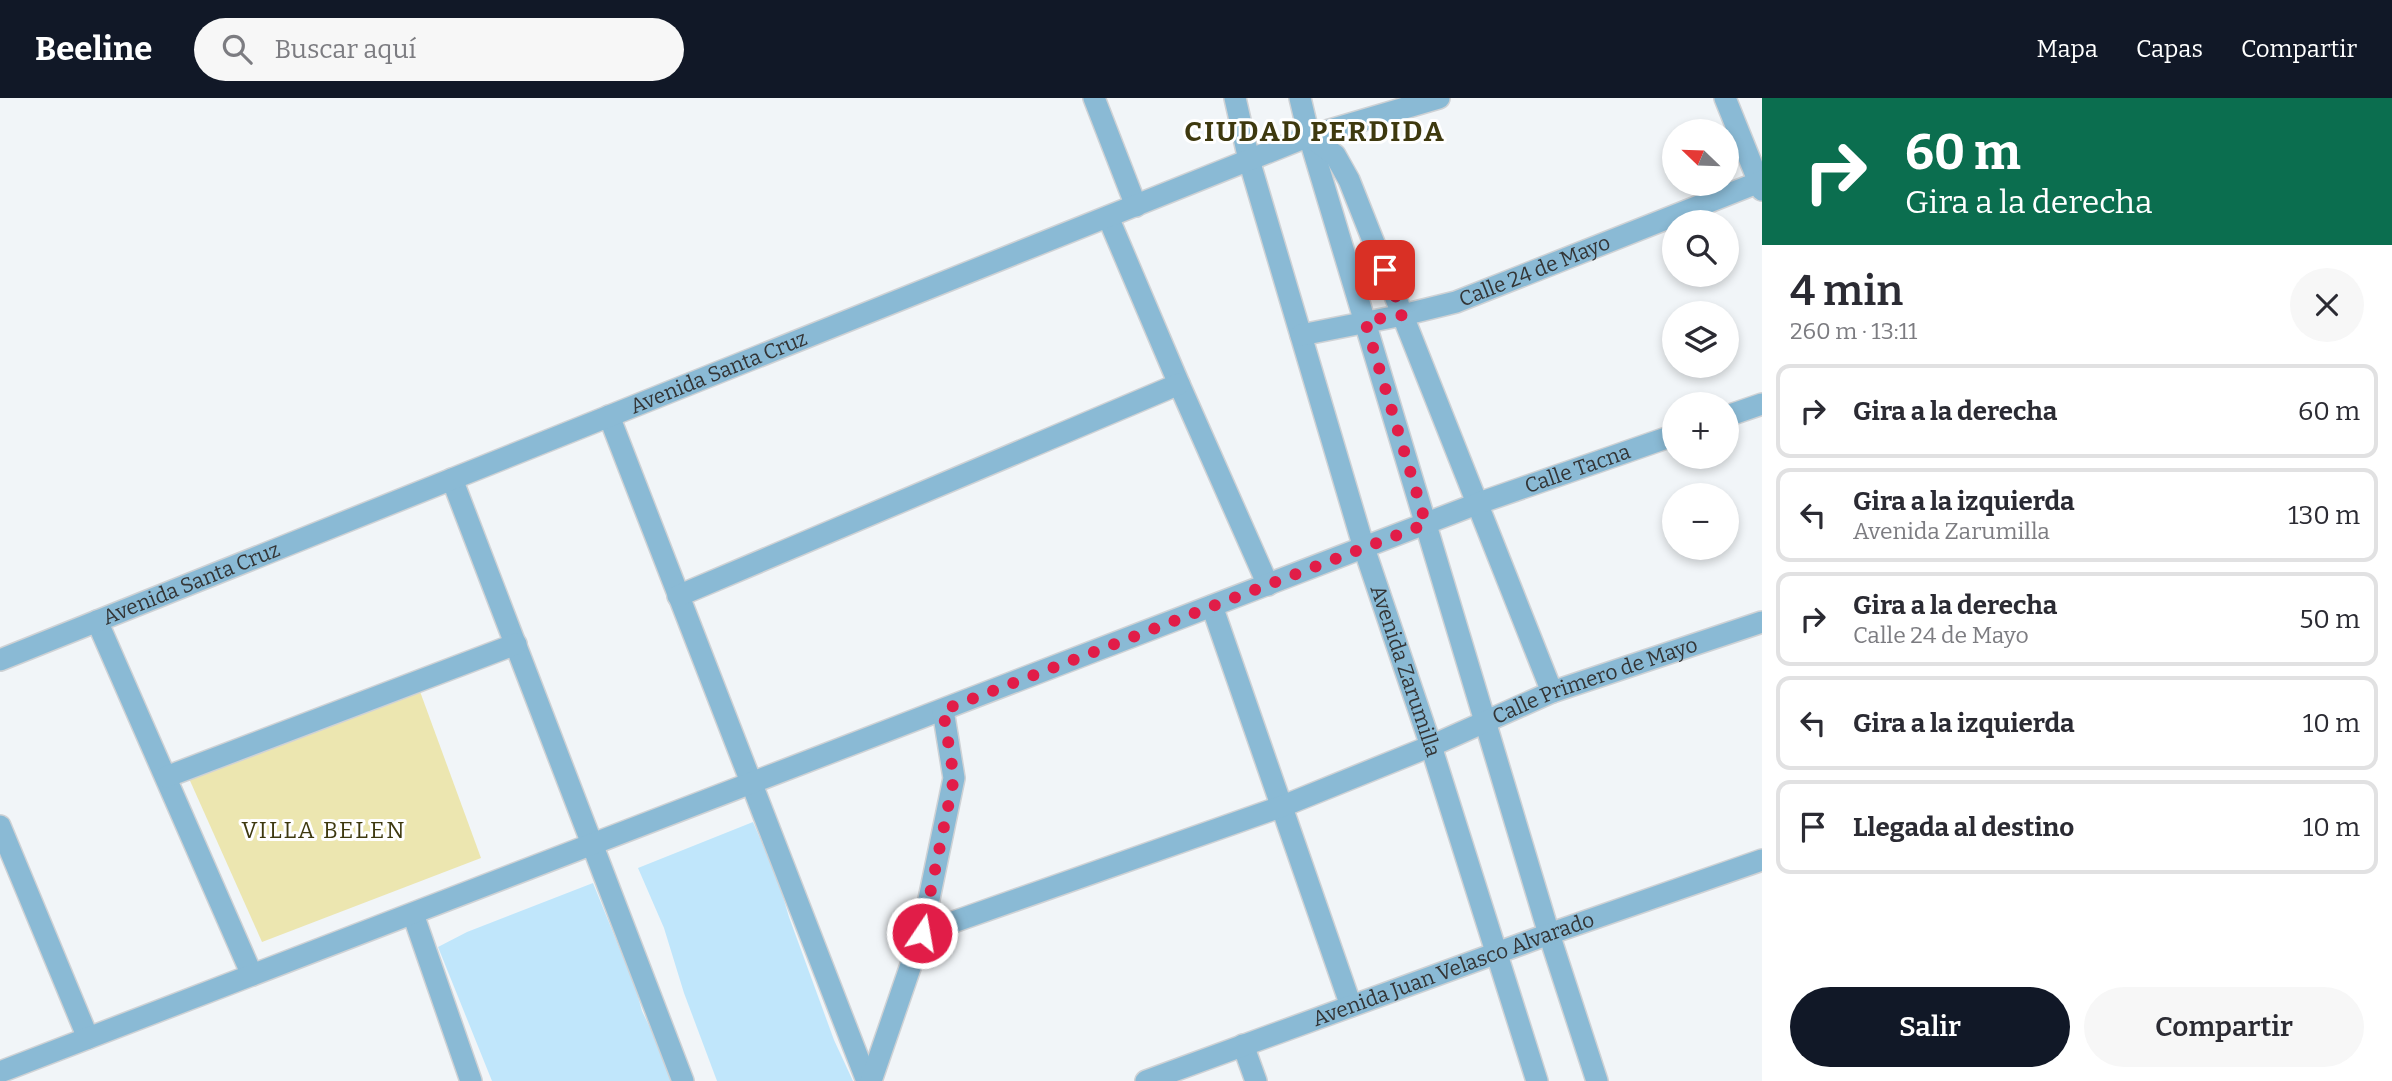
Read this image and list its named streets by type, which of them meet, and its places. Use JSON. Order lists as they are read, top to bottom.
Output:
{
  "streets": {
    "street": [
      "Calle 24 de Mayo",
      "Avenida Santa Cruz",
      "Calle Tacna",
      "Avenida Zarumilla",
      "Calle Primero de Mayo",
      "Avenida Juan Velasco Alvarado"
    ]
  },
  "crossings": [
    ["Calle 24 de Mayo", "Avenida Zarumilla"],
    ["Avenida Santa Cruz", "Avenida Zarumilla"],
    ["Calle Tacna", "Avenida Zarumilla"],
    ["Avenida Zarumilla", "Calle Primero de Mayo"],
    ["Avenida Zarumilla", "Avenida Juan Velasco Alvarado"]
  ],
  "districts": ["CIUDAD PERDIDA", "VILLA BELEN"],
  "north": "top left",
  "page": {
    "header": "Beeline",
    "search": "Buscar aquí",
    "nav": ["Mapa", "Capas", "Compartir"],
    "turn": ["60 m", "Gira a la derecha"],
    "map_buttons": ["+", "−"],
    "heading": ["4 min", "260 m · 13:11"],
    "list": [
      {
        "name": "Gira a la derecha",
        "value": "60 m"
      },
      {
        "name": "Gira a la izquierda",
        "note": "Avenida Zarumilla",
        "value": "130 m"
      },
      {
        "name": "Gira a la derecha",
        "note": "Calle 24 de Mayo",
        "value": "50 m"
      },
      {
        "name": "Gira a la izquierda",
        "value": "10 m"
      },
      {
        "name": "Llegada al destino",
        "value": "10 m"
      }
    ],
    "buttons": ["Salir", "Compartir"]
  }
}
